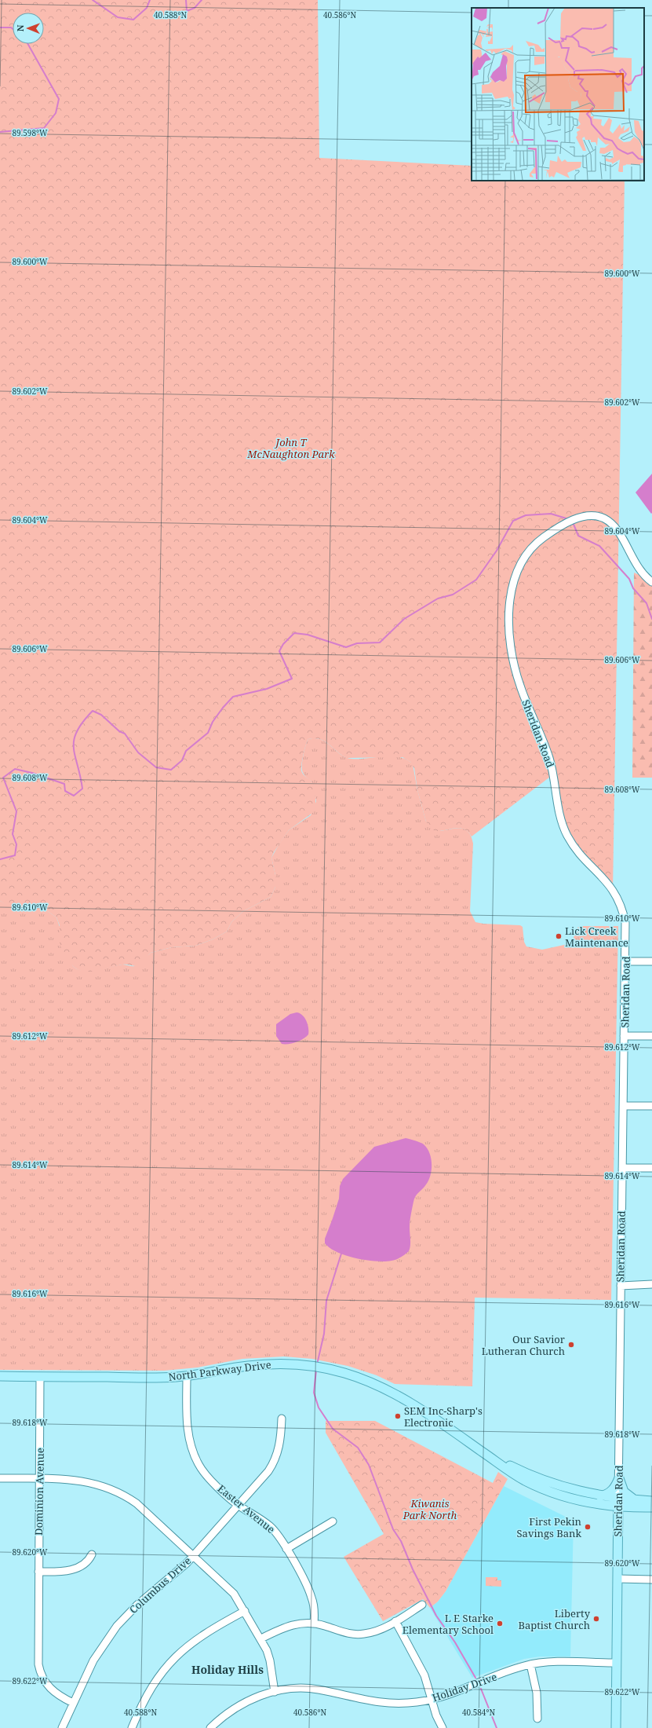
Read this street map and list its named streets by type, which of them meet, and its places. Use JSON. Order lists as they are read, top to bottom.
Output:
{
  "streets": {
    "main road": ["Sheridan Road", "North Parkway Drive"],
    "street": [
      "Dominion Avenue",
      "Easter Avenue",
      "Columbus Drive",
      "Holiday Drive"
    ]
  },
  "crossings": [
    ["Sheridan Road", "North Parkway Drive"],
    ["Sheridan Road", "Holiday Drive"],
    ["North Parkway Drive", "Dominion Avenue"],
    ["North Parkway Drive", "Easter Avenue"],
    ["Dominion Avenue", "Columbus Drive"],
    ["Easter Avenue", "Columbus Drive"]
  ],
  "districts": ["Holiday Hills"],
  "parks": ["John T McNaughton Park", "Kiwanis Park North"],
  "places": [
    "Lick Creek Maintenance",
    "Our Savior Lutheran Church",
    "SEM Inc-Sharp's Electronic",
    "First Pekin Savings Bank",
    "Liberty Baptist Church",
    "L E Starke Elementary School"
  ],
  "north": "left",
  "coordinates": [
    "40.588°N",
    "40.586°N",
    "89.598°W",
    "89.600°W",
    "89.602°W",
    "89.604°W",
    "89.606°W",
    "89.608°W",
    "89.610°W",
    "89.612°W",
    "89.614°W",
    "89.616°W",
    "89.618°W",
    "89.620°W",
    "89.622°W",
    "40.584°N"
  ]
}
